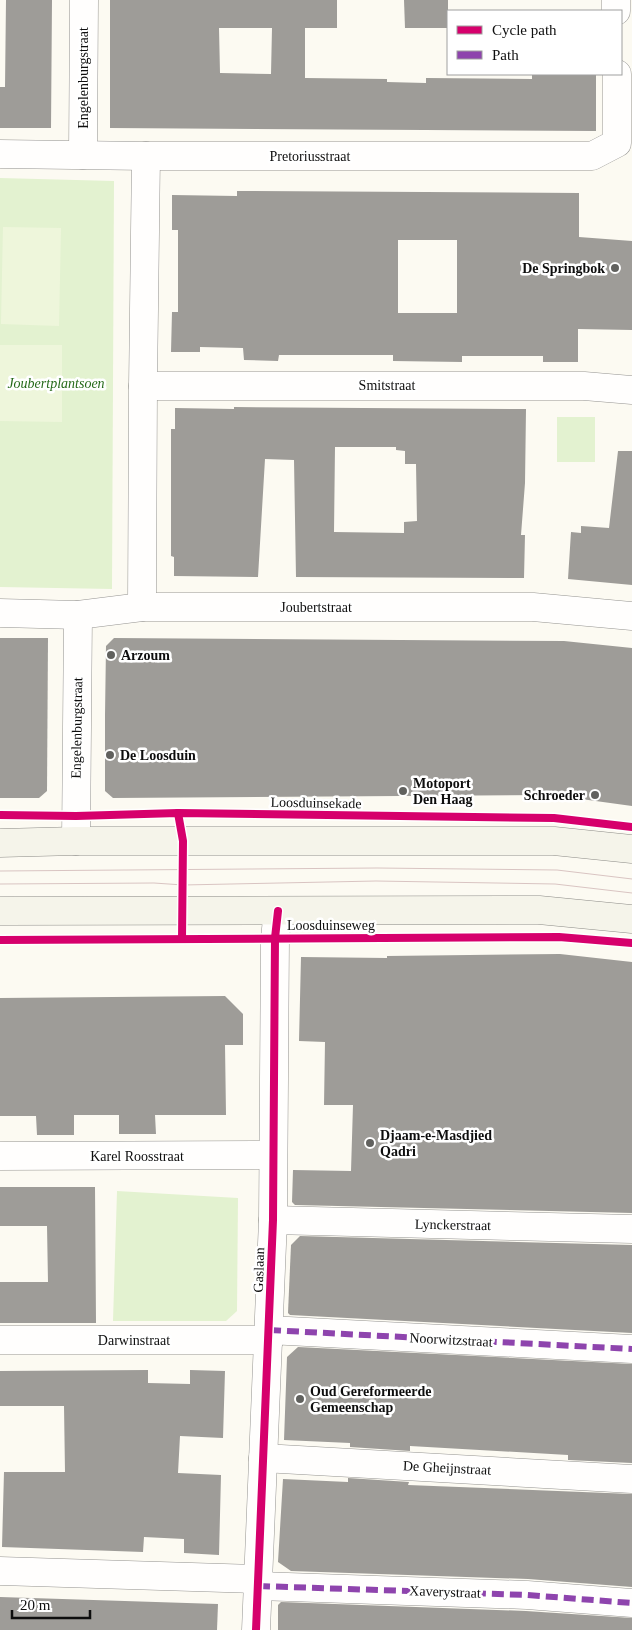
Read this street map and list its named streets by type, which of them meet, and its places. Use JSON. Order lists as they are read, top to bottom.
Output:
{
  "streets": {
    "main road": ["Loosduinseweg"],
    "street": [
      "Engelenburgstraat",
      "Pretoriusstraat",
      "Smitstraat",
      "Joubertstraat",
      "Karel Roosstraat",
      "Lynckerstraat",
      "Gaslaan",
      "Darwinstraat",
      "Noorwitzstraat",
      "De Gheijnstraat",
      "Xaverystraat"
    ],
    "cycle path": ["Loosduinsekade"]
  },
  "crossings": [
    ["Engelenburgstraat", "Pretoriusstraat"],
    ["Engelenburgstraat", "Joubertstraat"],
    ["Loosduinseweg", "Gaslaan"],
    ["Karel Roosstraat", "Gaslaan"],
    ["Lynckerstraat", "Gaslaan"],
    ["Gaslaan", "Darwinstraat"],
    ["Gaslaan", "Noorwitzstraat"],
    ["Gaslaan", "De Gheijnstraat"],
    ["Gaslaan", "Xaverystraat"],
    ["Darwinstraat", "Noorwitzstraat"]
  ],
  "parks": ["Joubertplantsoen"],
  "places": [
    "De Springbok",
    "Arzoum",
    "De Loosduin",
    "Motoport Den Haag",
    "Schroeder",
    "Djaam-e-Masdjied Qadri",
    "Oud Gereformeerde Gemeenschap"
  ],
  "legend": ["Cycle path", "Path"],
  "scale_bar": "20 m"
}
